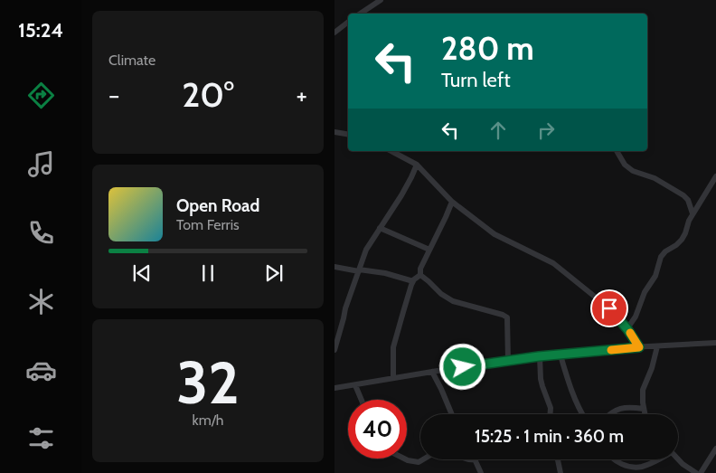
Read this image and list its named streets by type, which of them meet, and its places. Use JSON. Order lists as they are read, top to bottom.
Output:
{
  "page": {
    "tabs": "15:24",
    "tile": [
      "Climate",
      ["32", "km/h"]
    ],
    "turn": ["280 m", "Turn left"],
    "heat": ["−", "20°", "+"],
    "song": ["Open Road", "Tom Ferris"],
    "limit": "40",
    "trip": "15:25 · 1 min · 360 m"
  }
}
